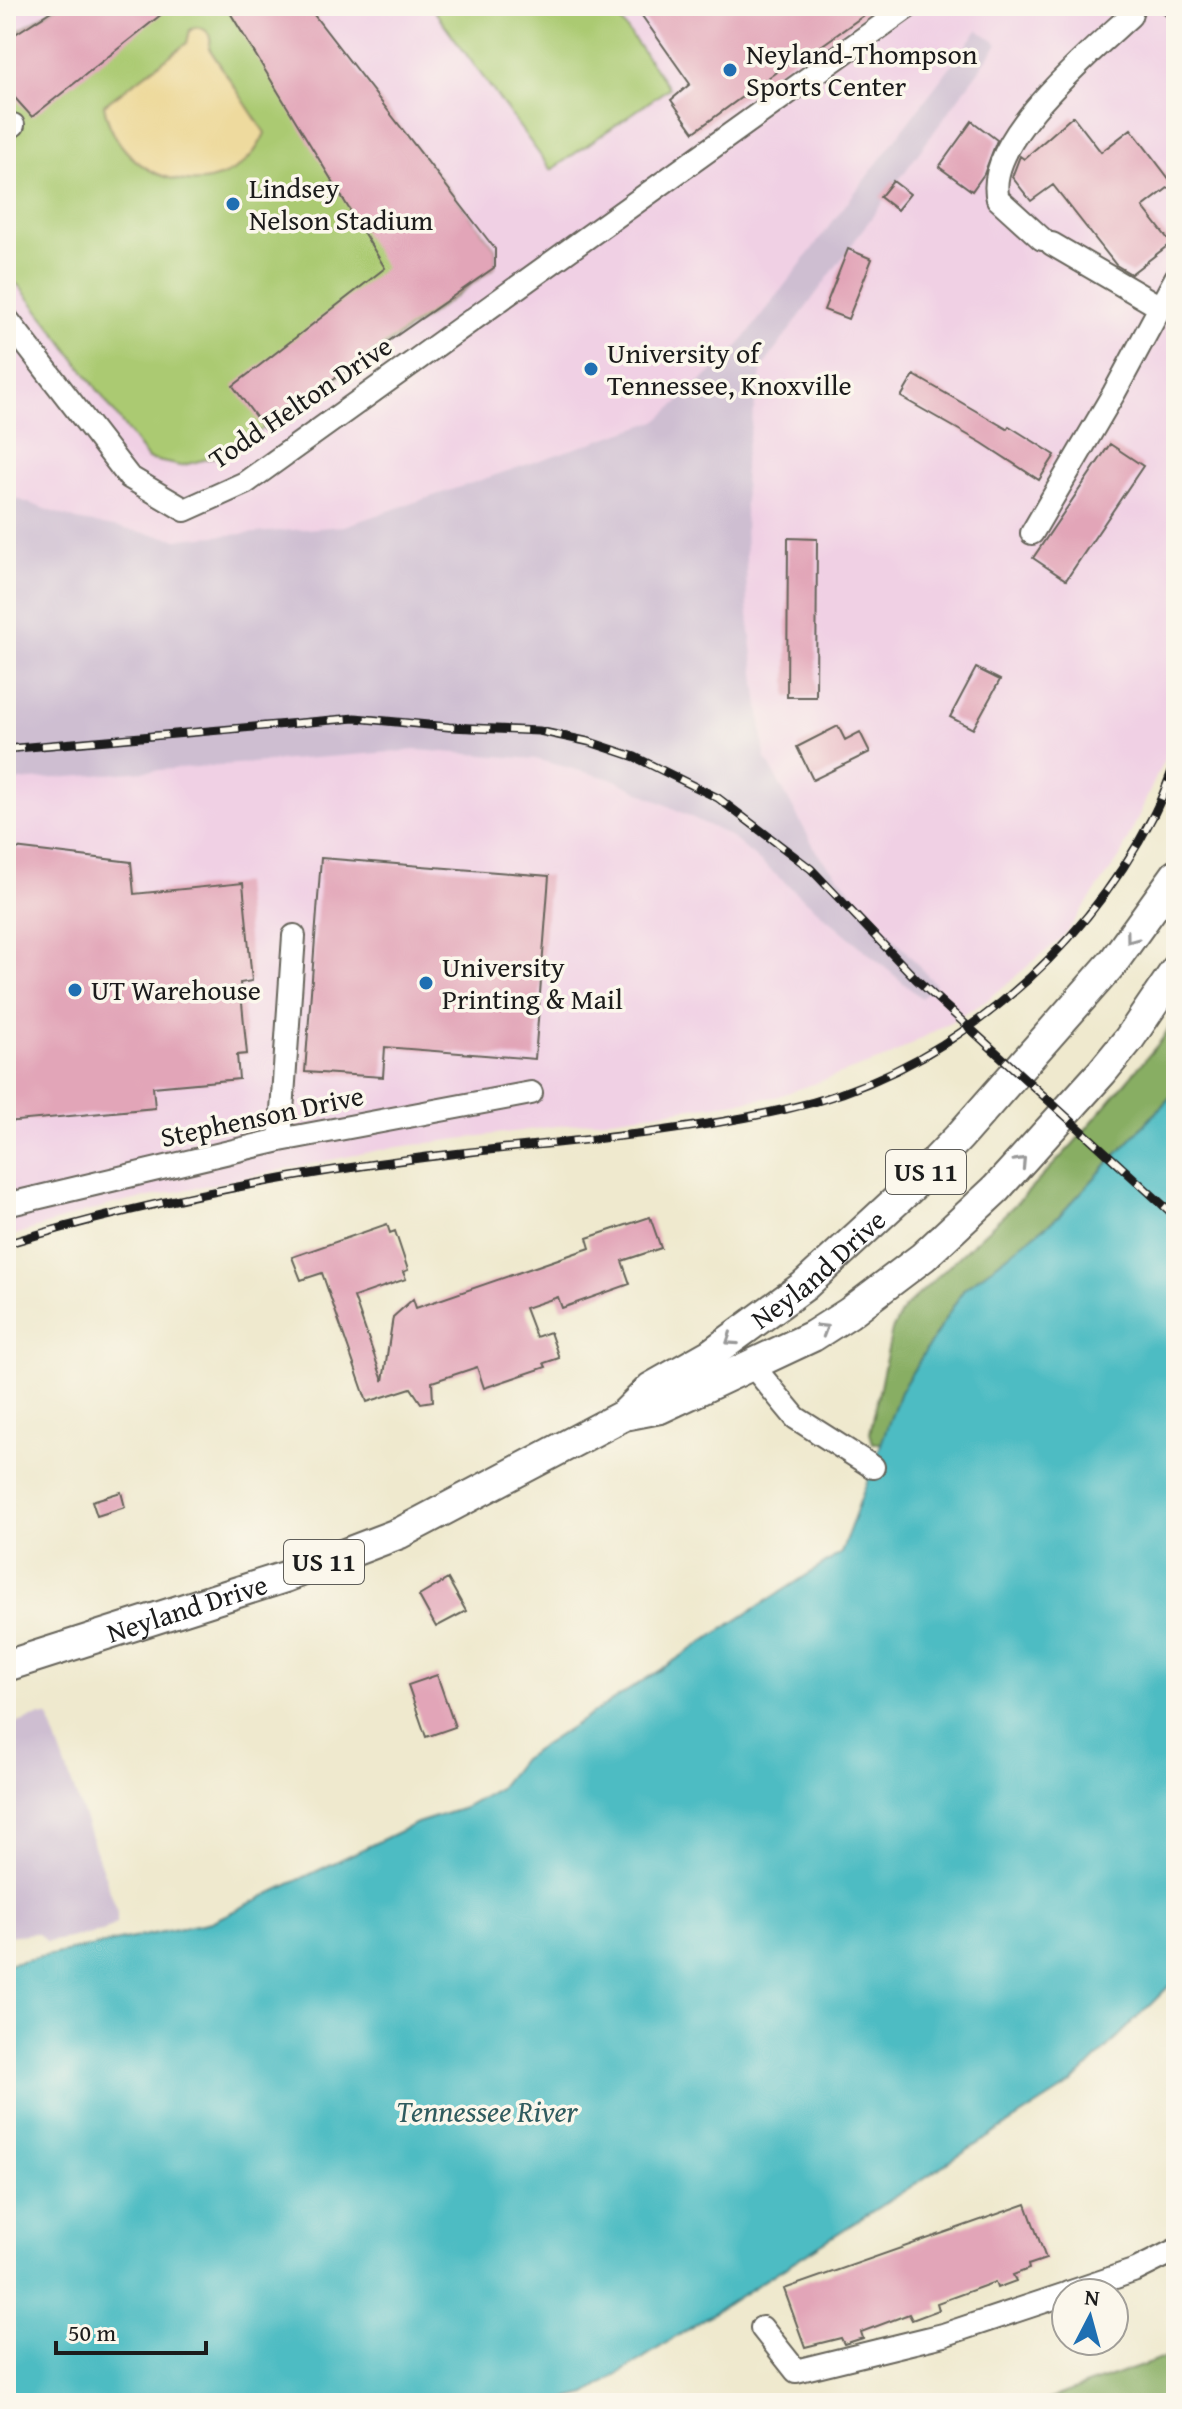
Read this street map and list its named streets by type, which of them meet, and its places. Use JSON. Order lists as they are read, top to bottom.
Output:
{
  "streets": {
    "main road": ["US 11", "Neyland Drive"],
    "street": ["Todd Helton Drive", "Stephenson Drive"]
  },
  "water": ["Tennessee River"],
  "places": [
    "Neyland-Thompson Sports Center",
    "Lindsey Nelson Stadium",
    "University of Tennessee, Knoxville",
    "University Printing & Mail",
    "UT Warehouse"
  ],
  "scale_bar": "50 m",
  "north": "top"
}
